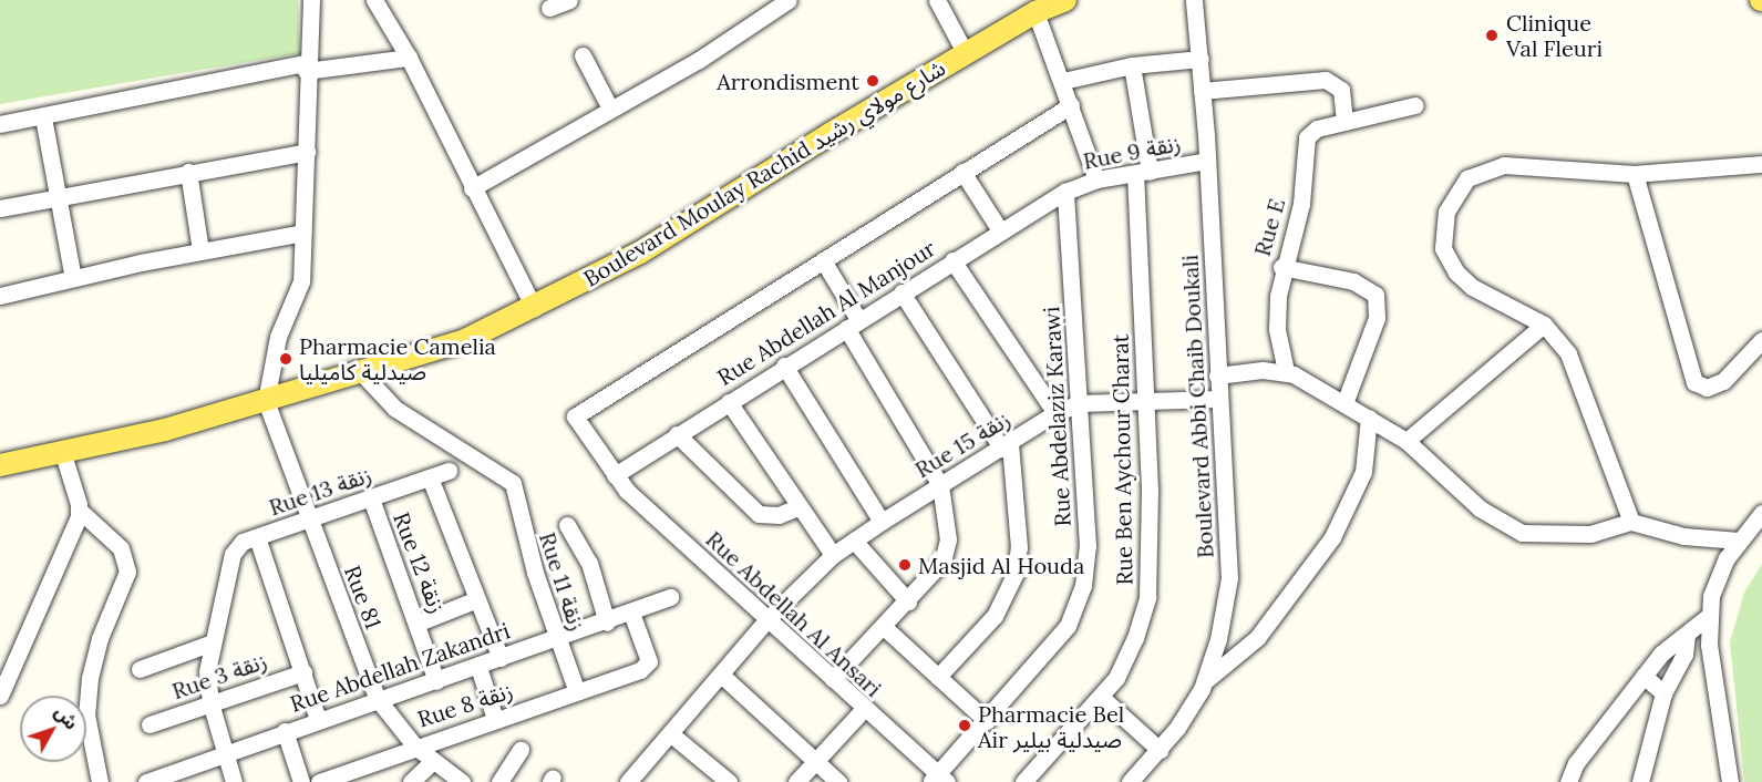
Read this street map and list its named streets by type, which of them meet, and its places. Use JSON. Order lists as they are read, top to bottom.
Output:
{
  "streets": {
    "main road": ["Boulevard Moulay Rachid شارع مولاي رشيد"],
    "street": [
      "Rue 9 زنقة",
      "Rue E",
      "Rue Abdellah Al Manjour",
      "Boulevard Abbi Chaib Doukali",
      "Rue Abdelaziz Karawi",
      "Rue 15 زنقة",
      "Rue Ben Aychour Charat",
      "Rue 13 زنقة",
      "Rue 12 زنقة",
      "Rue 11 زنقة",
      "Rue 81",
      "Rue Abdellah Al Ansari",
      "Rue Abdellah Zakandri",
      "Rue 3 زنقة",
      "Rue 8 زنقة"
    ]
  },
  "crossings": [
    ["Rue 9 زنقة", "Rue Abdellah Al Manjour"],
    ["Rue 9 زنقة", "Boulevard Abbi Chaib Doukali"],
    ["Rue 9 زنقة", "Rue Abdelaziz Karawi"],
    ["Rue 9 زنقة", "Rue Ben Aychour Charat"],
    ["Boulevard Moulay Rachid شارع مولاي رشيد", "Rue 11 زنقة"],
    ["Boulevard Moulay Rachid شارع مولاي رشيد", "Rue 81"],
    ["Rue Abdellah Al Manjour", "Rue Abdelaziz Karawi"],
    ["Rue Abdellah Al Manjour", "Rue Abdellah Al Ansari"],
    ["Boulevard Abbi Chaib Doukali", "Rue 15 زنقة"],
    ["Rue Abdelaziz Karawi", "Rue 15 زنقة"],
    ["Rue Abdelaziz Karawi", "Rue Abdellah Al Ansari"],
    ["Rue 15 زنقة", "Rue Ben Aychour Charat"],
    ["Rue 15 زنقة", "Rue Abdellah Al Ansari"],
    ["Rue 13 زنقة", "Rue 12 زنقة"],
    ["Rue 13 زنقة", "Rue 81"],
    ["Rue 13 زنقة", "Rue Abdellah Zakandri"],
    ["Rue 13 زنقة", "Rue 3 زنقة"],
    ["Rue 12 زنقة", "Rue Abdellah Zakandri"],
    ["Rue 11 زنقة", "Rue Abdellah Zakandri"],
    ["Rue 11 زنقة", "Rue 8 زنقة"],
    ["Rue 81", "Rue Abdellah Zakandri"],
    ["Rue 81", "Rue 8 زنقة"],
    ["Rue Abdellah Zakandri", "Rue 8 زنقة"]
  ],
  "places": [
    "Clinique Val Fleuri",
    "Arrondisment",
    "Pharmacie Camelia صيدلية كاميليا",
    "Masjid Al Houda",
    "Pharmacie Bel Air صيدلية بيلير"
  ],
  "north": "top right"
}
